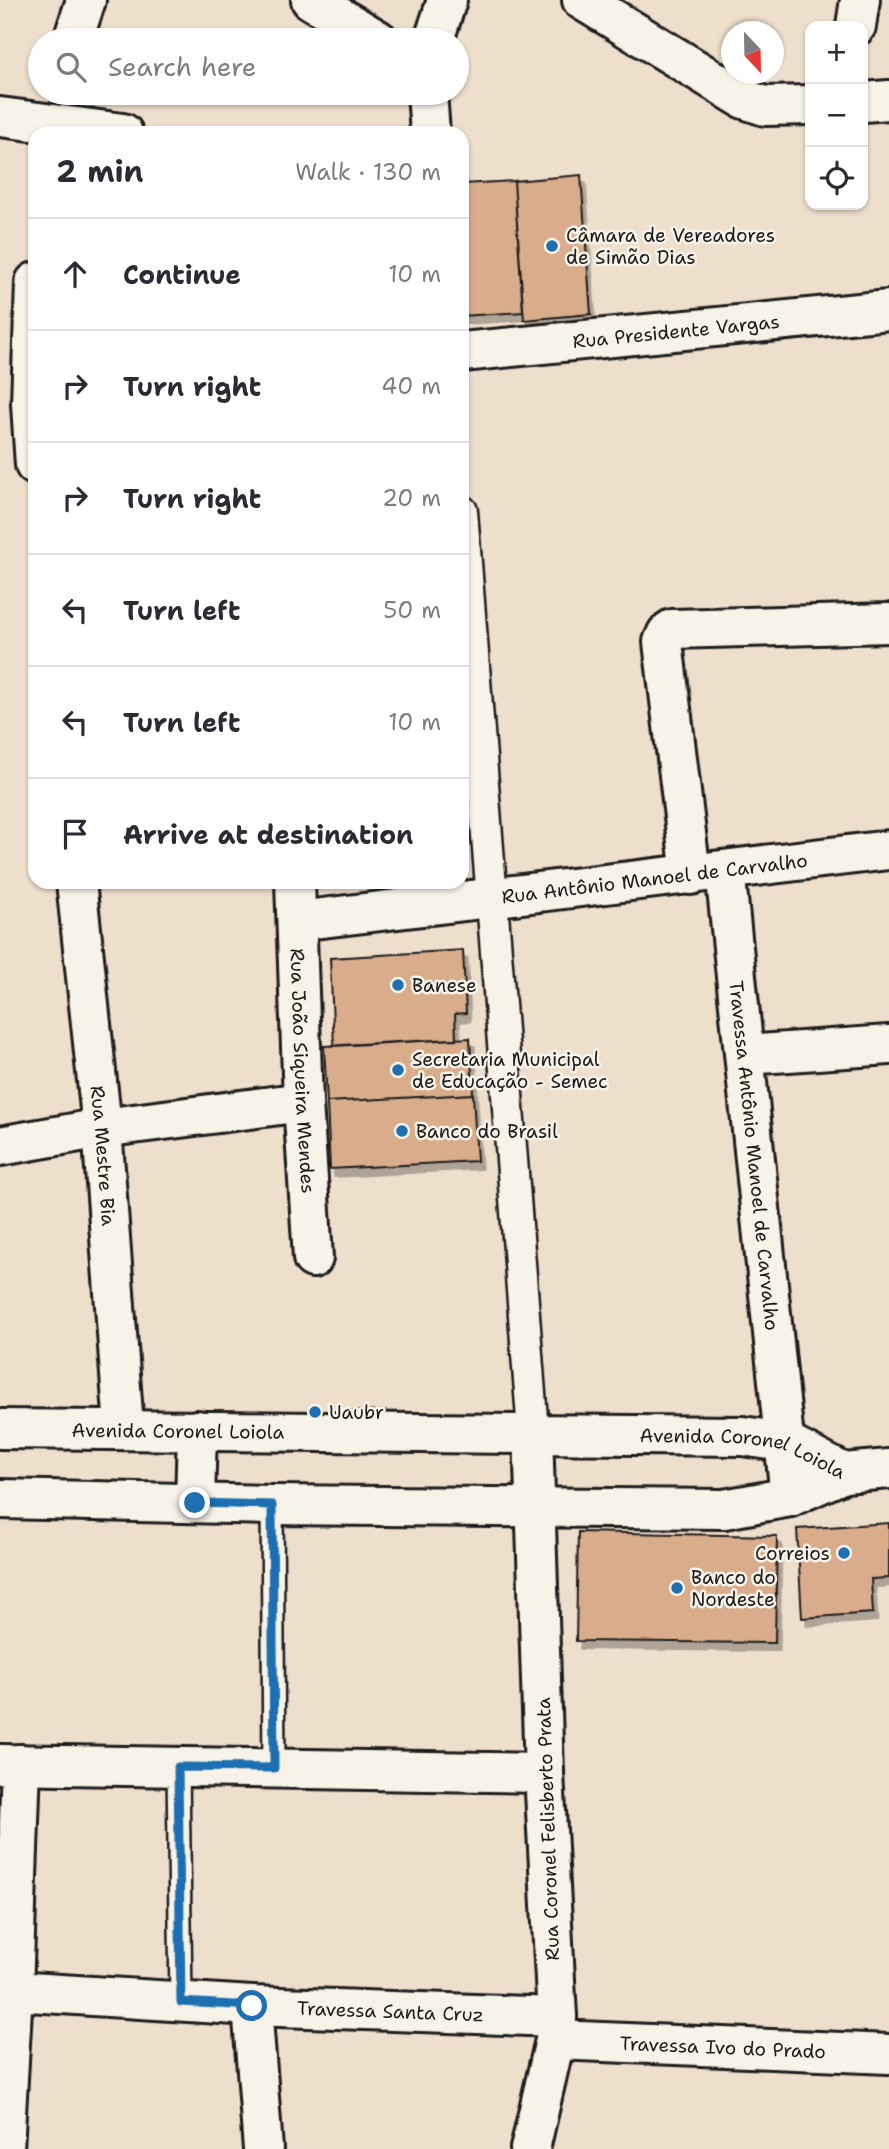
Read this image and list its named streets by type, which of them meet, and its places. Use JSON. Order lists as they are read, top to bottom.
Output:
{
  "streets": {
    "street": [
      "Rua Presidente Vargas",
      "Rua Antônio Manoel de Carvalho",
      "Rua João Siqueira Mendes",
      "Rua Mestre Bia",
      "Travessa Antônio Manoel de Carvalho",
      "Avenida Coronel Loiola",
      "Rua Coronel Felisberto Prata",
      "Travessa Santa Cruz",
      "Travessa Ivo do Prado"
    ]
  },
  "crossings": [
    ["Rua Antônio Manoel de Carvalho", "Rua João Siqueira Mendes"],
    ["Rua Antônio Manoel de Carvalho", "Travessa Antônio Manoel de Carvalho"],
    ["Rua Mestre Bia", "Avenida Coronel Loiola"],
    ["Travessa Antônio Manoel de Carvalho", "Avenida Coronel Loiola"],
    ["Avenida Coronel Loiola", "Rua Coronel Felisberto Prata"],
    ["Rua Coronel Felisberto Prata", "Travessa Santa Cruz"],
    ["Rua Coronel Felisberto Prata", "Travessa Ivo do Prado"],
    ["Travessa Santa Cruz", "Travessa Ivo do Prado"]
  ],
  "places": [
    "Câmara de Vereadores de Simão Dias",
    "Banese",
    "Secretaria Municipal de Educação - Semec",
    "Banco do Brasil",
    "Uaubr",
    "Correios",
    "Banco do Nordeste"
  ],
  "north": "bottom",
  "page": {
    "map_buttons": ["+", "−"],
    "search": "Search here",
    "heading": ["2 min", "Walk · 130 m"],
    "list": [
      ["Continue", "10 m"],
      ["Turn right", "40 m"],
      ["Turn right", "20 m"],
      ["Turn left", "50 m"],
      ["Turn left", "10 m"],
      "Arrive at destination"
    ]
  }
}
